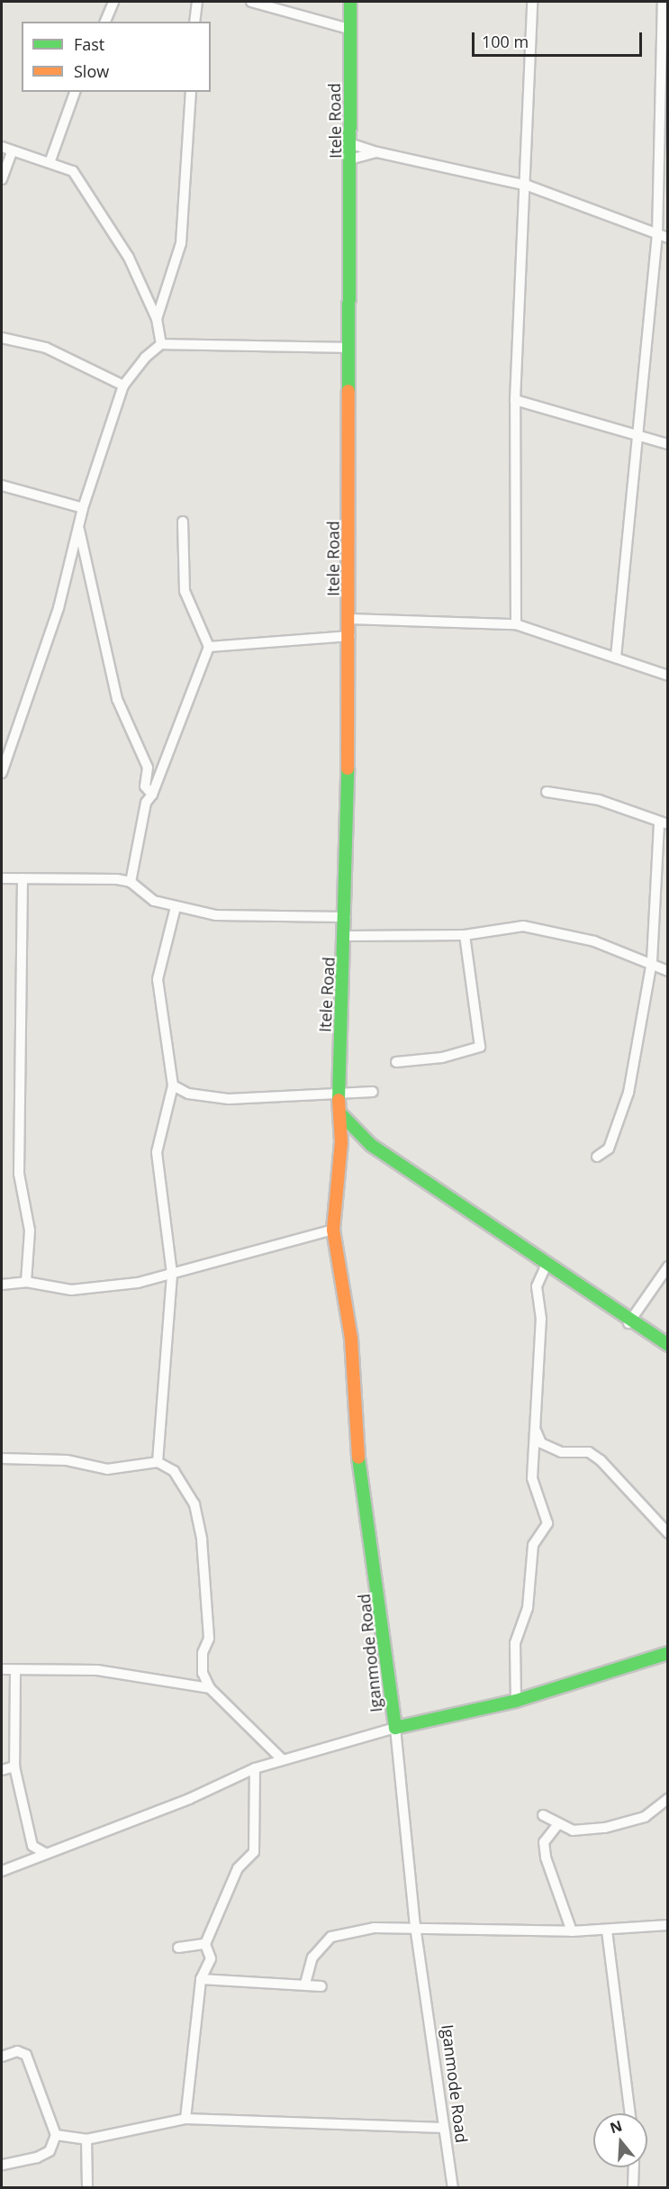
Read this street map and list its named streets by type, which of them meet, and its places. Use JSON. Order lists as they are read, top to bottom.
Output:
{
  "streets": {
    "street": ["Itele Road", "Iganmode Road"]
  },
  "crossings": [
    ["Itele Road", "Iganmode Road"]
  ],
  "legend": ["Fast", "Slow"],
  "scale_bar": "100 m",
  "north": "top"
}
